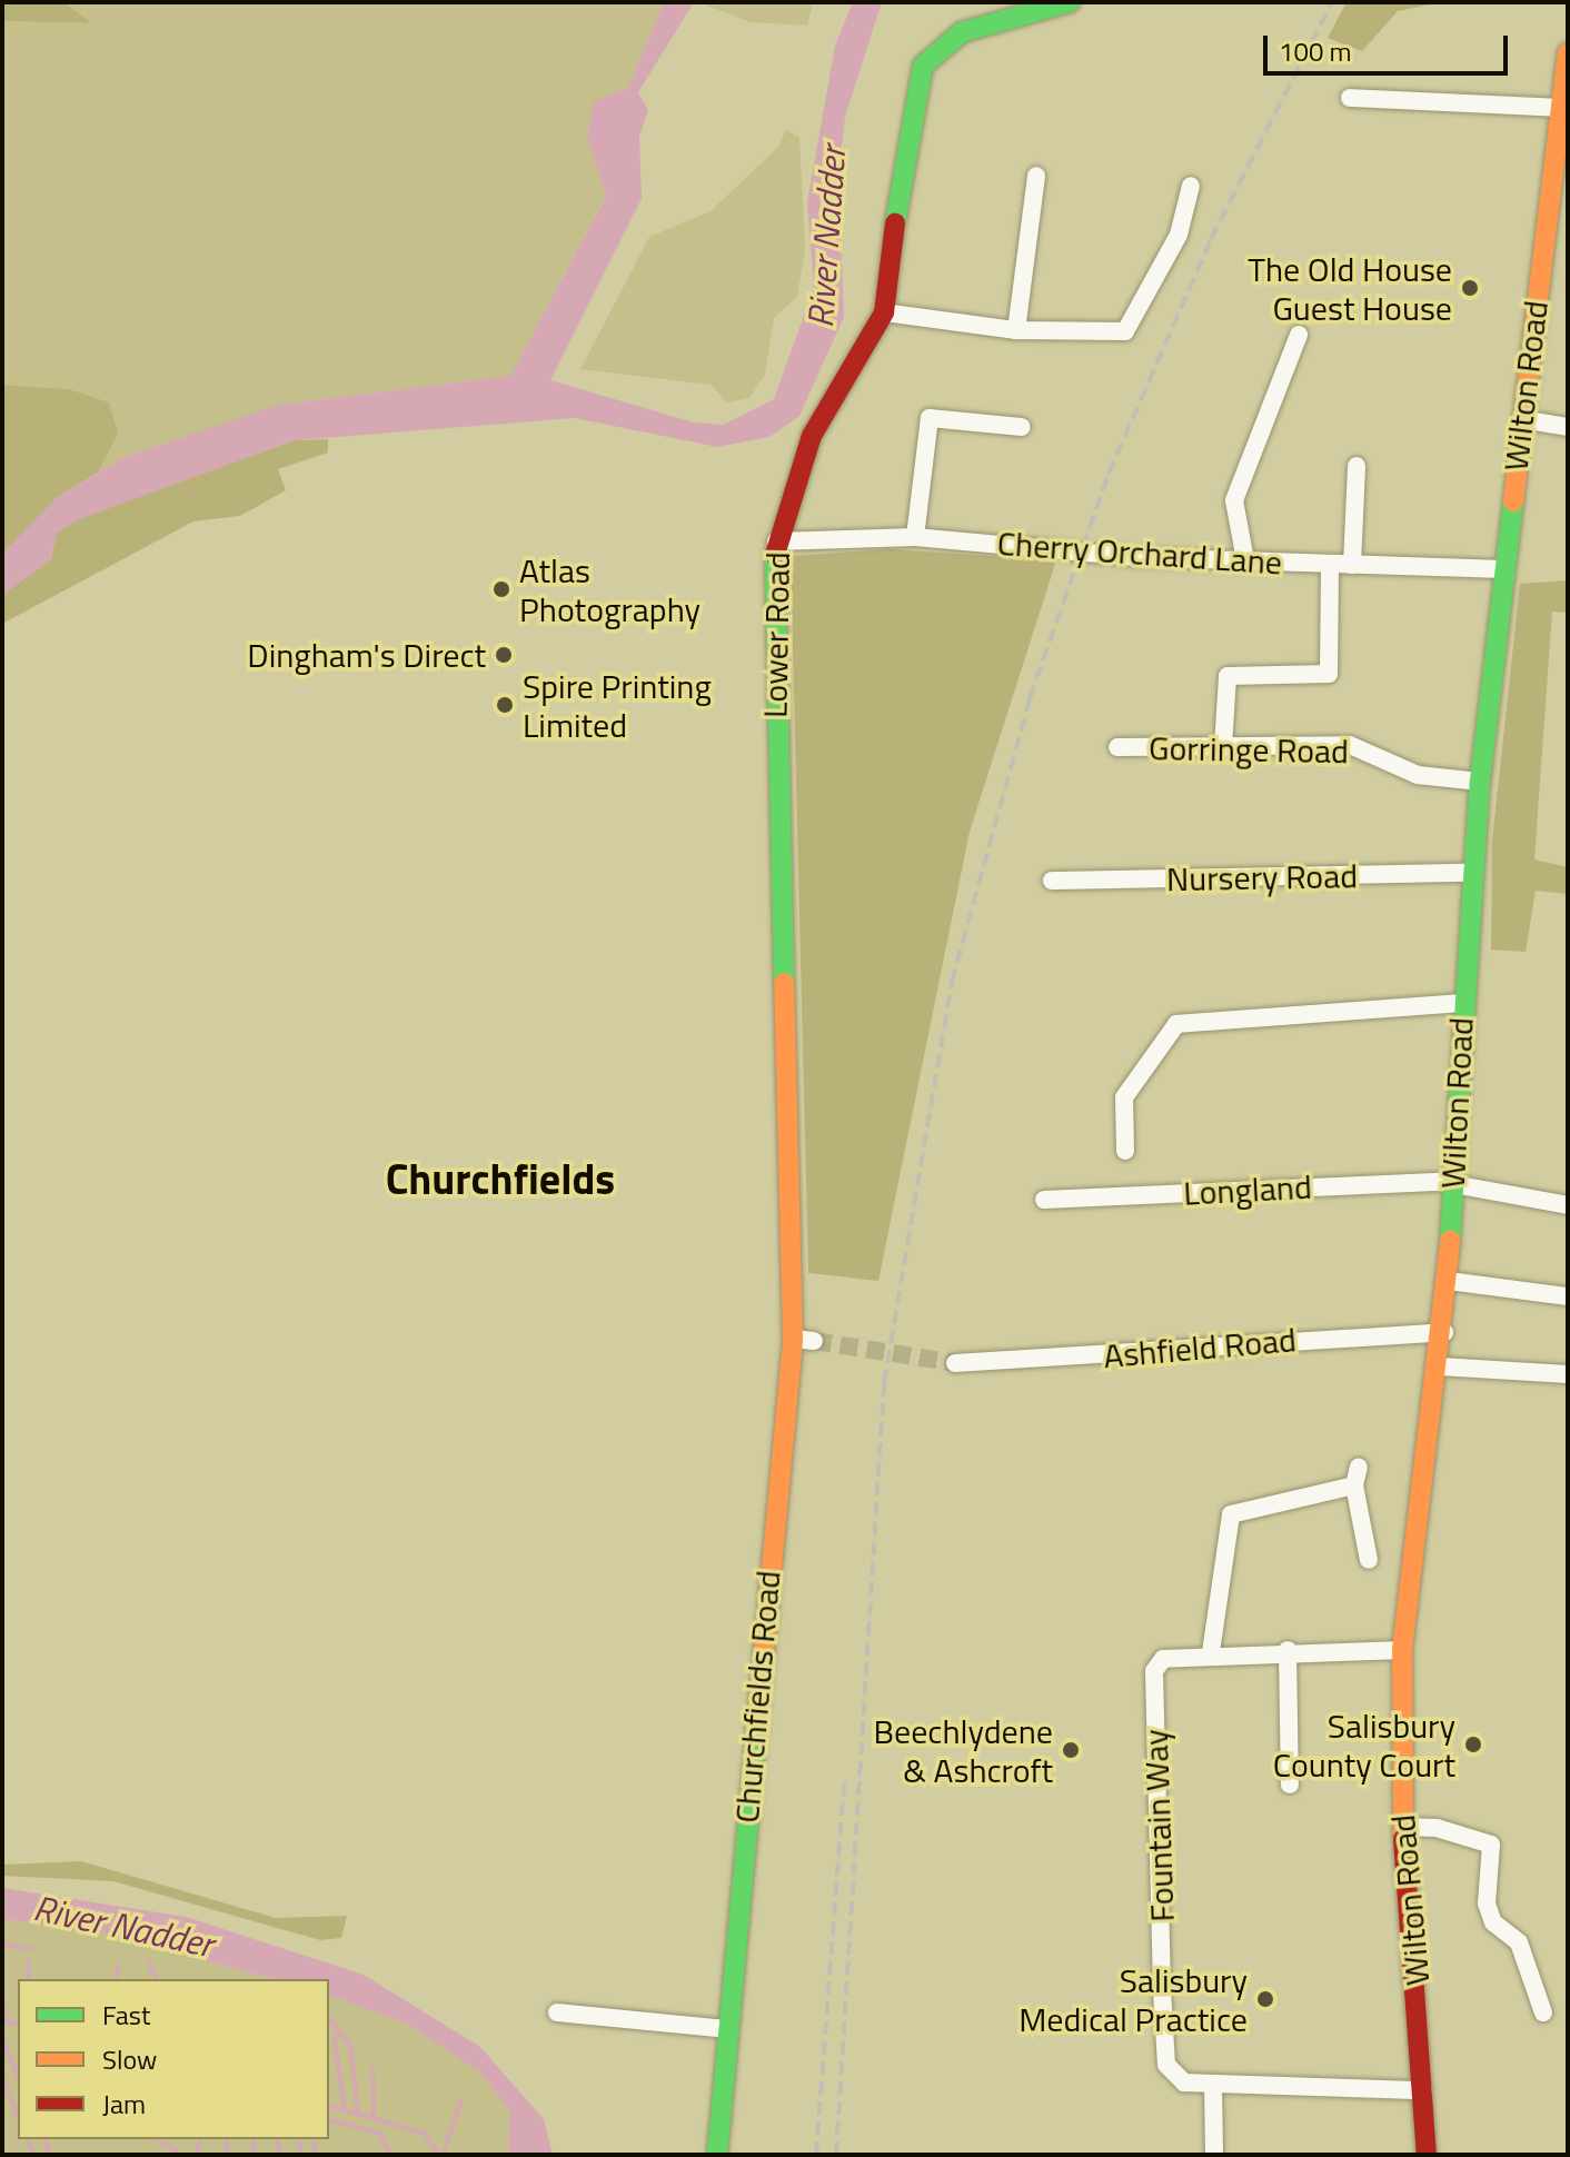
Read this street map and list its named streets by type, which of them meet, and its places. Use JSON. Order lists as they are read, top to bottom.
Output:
{
  "streets": {
    "main road": ["Wilton Road", "Lower Road", "Churchfields Road"],
    "street": [
      "Cherry Orchard Lane",
      "Gorringe Road",
      "Nursery Road",
      "Longland",
      "Ashfield Road",
      "Fountain Way"
    ]
  },
  "crossings": [
    ["Wilton Road", "Cherry Orchard Lane"],
    ["Wilton Road", "Gorringe Road"],
    ["Wilton Road", "Nursery Road"],
    ["Wilton Road", "Longland"],
    ["Wilton Road", "Ashfield Road"],
    ["Wilton Road", "Fountain Way"],
    ["Cherry Orchard Lane", "Lower Road"],
    ["Lower Road", "Churchfields Road"]
  ],
  "districts": ["Churchfields"],
  "water": ["River Nadder"],
  "places": [
    "The Old House Guest House",
    "Atlas Photography",
    "Dingham's Direct",
    "Spire Printing Limited",
    "Salisbury County Court",
    "Beechlydene & Ashcroft",
    "Salisbury Medical Practice"
  ],
  "legend": ["Fast", "Slow", "Jam"],
  "scale_bar": "100 m"
}
